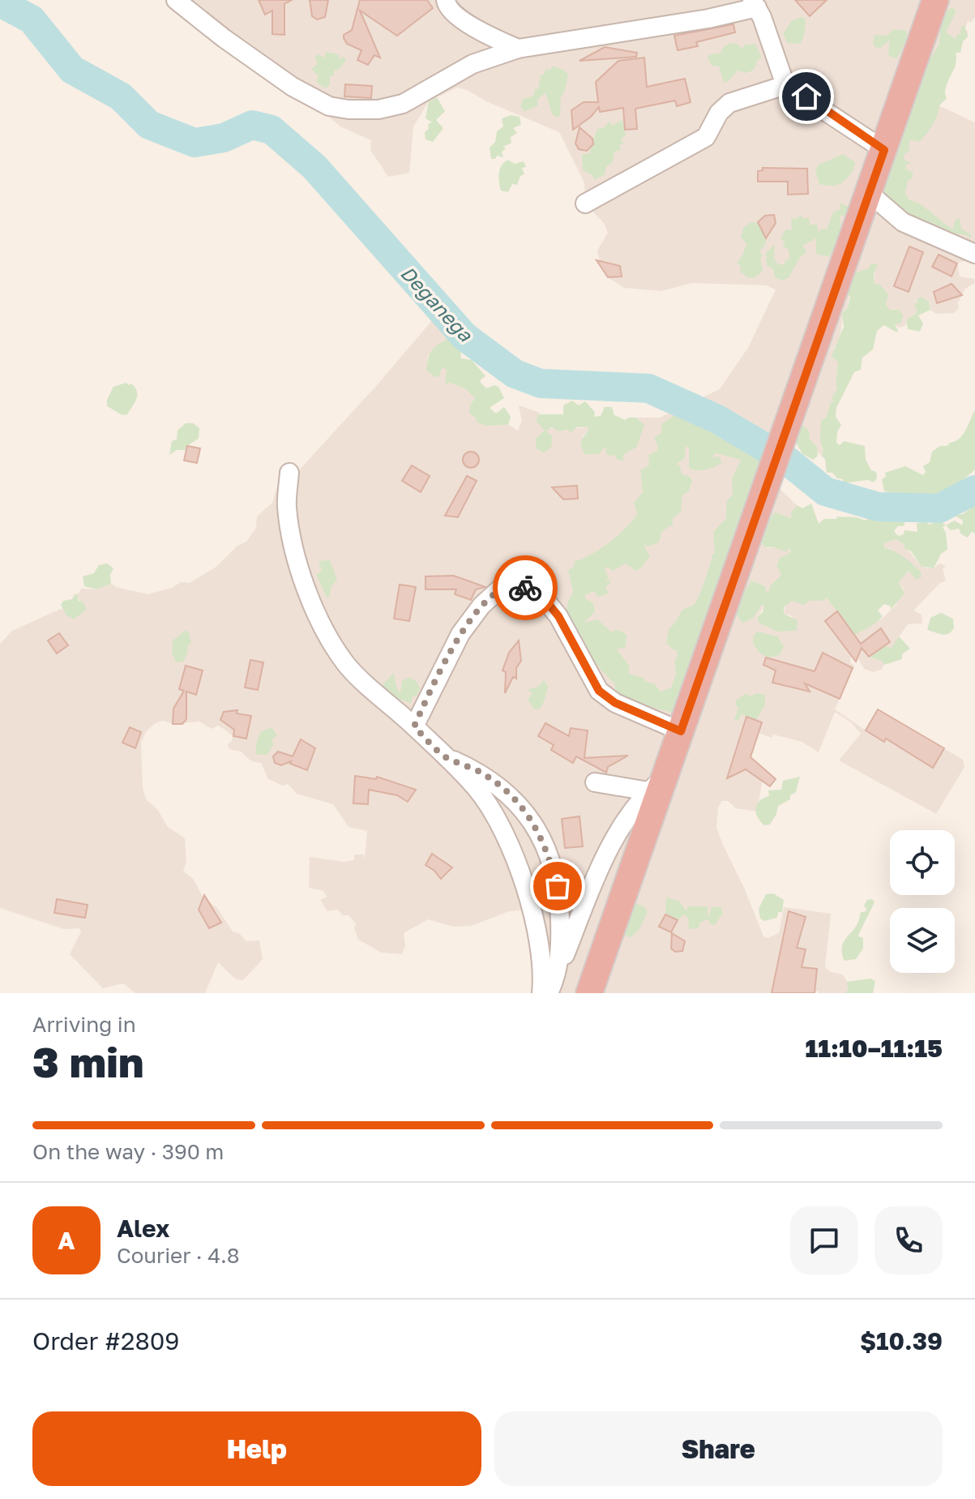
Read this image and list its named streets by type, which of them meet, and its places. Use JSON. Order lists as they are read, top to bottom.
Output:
{
  "water": ["Deganega"],
  "page": {
    "heading": ["3 min", "Arriving in", "11:10–11:15"],
    "panel": [
      "Alex",
      "Courier · 4.8",
      "Order #2809",
      "$10.39"
    ],
    "bar": "On the way · 390 m",
    "round": "A",
    "buttons": ["Help", "Share"]
  }
}
